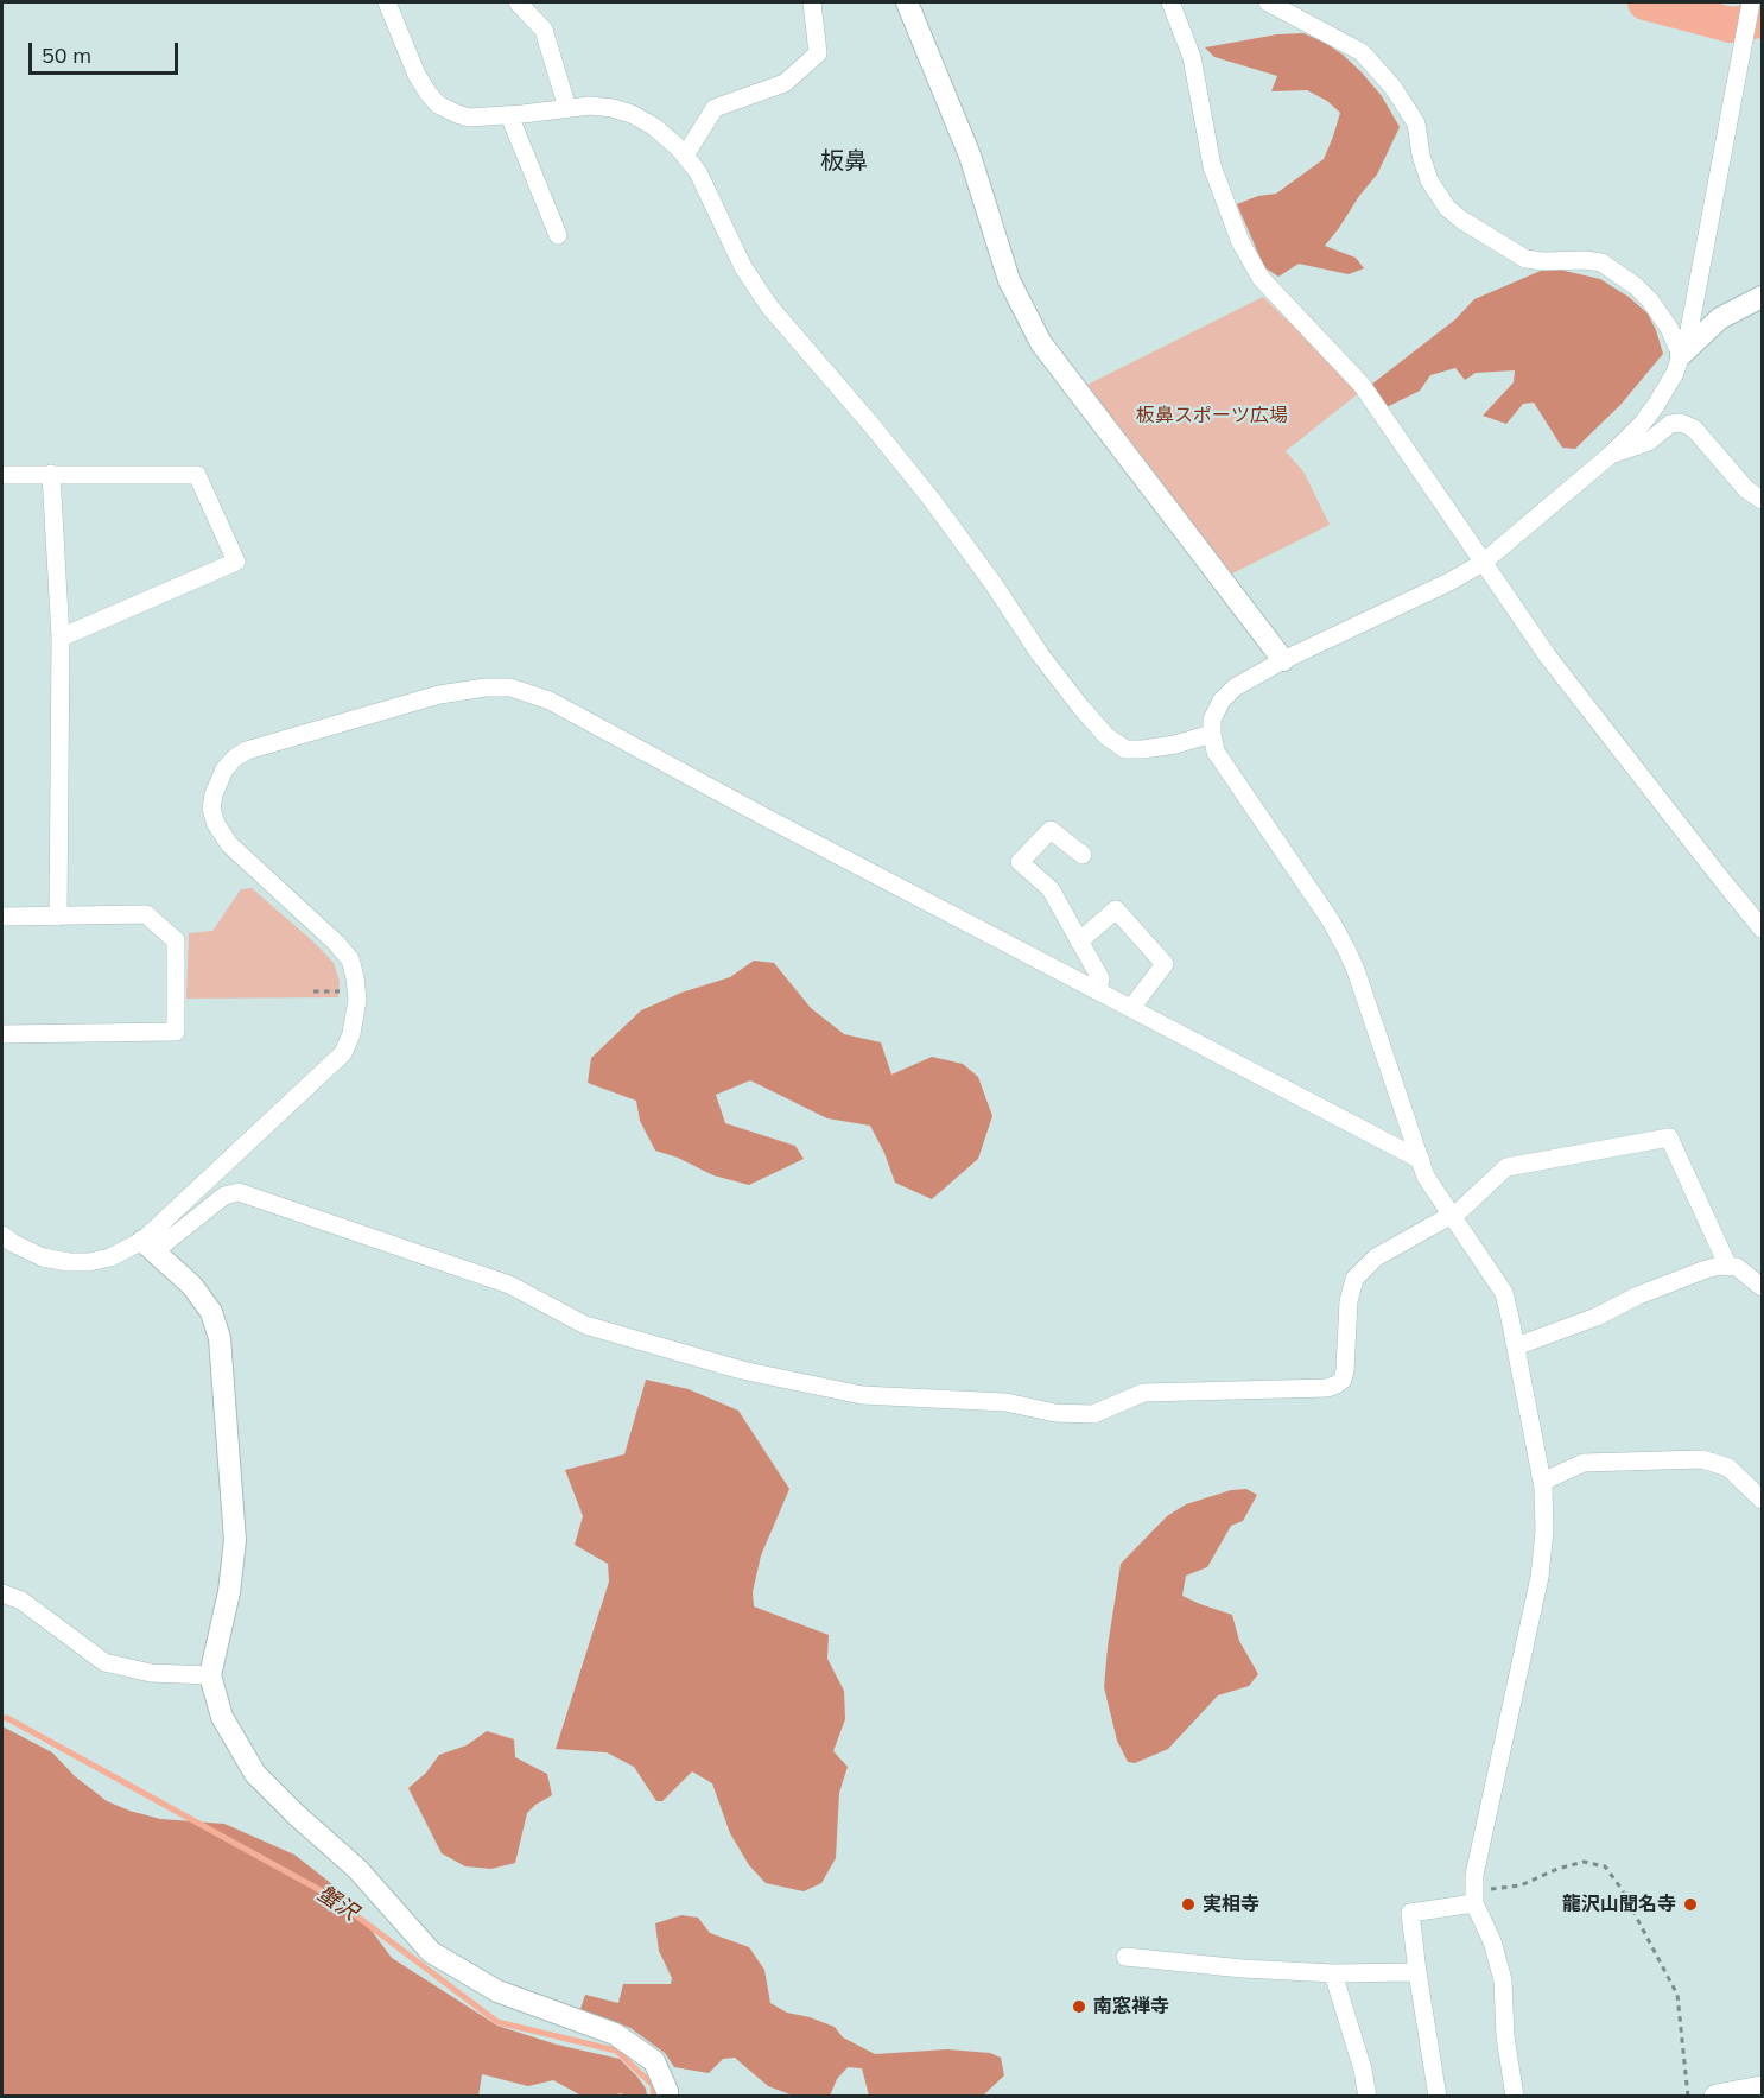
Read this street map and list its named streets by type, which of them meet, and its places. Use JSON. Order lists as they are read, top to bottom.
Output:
{
  "districts": ["板鼻"],
  "water": ["蟹沢"],
  "parks": ["板鼻スポーツ広場"],
  "places": ["実相寺", "龍沢山聞名寺", "南窓禅寺"],
  "scale_bar": "50 m"
}
